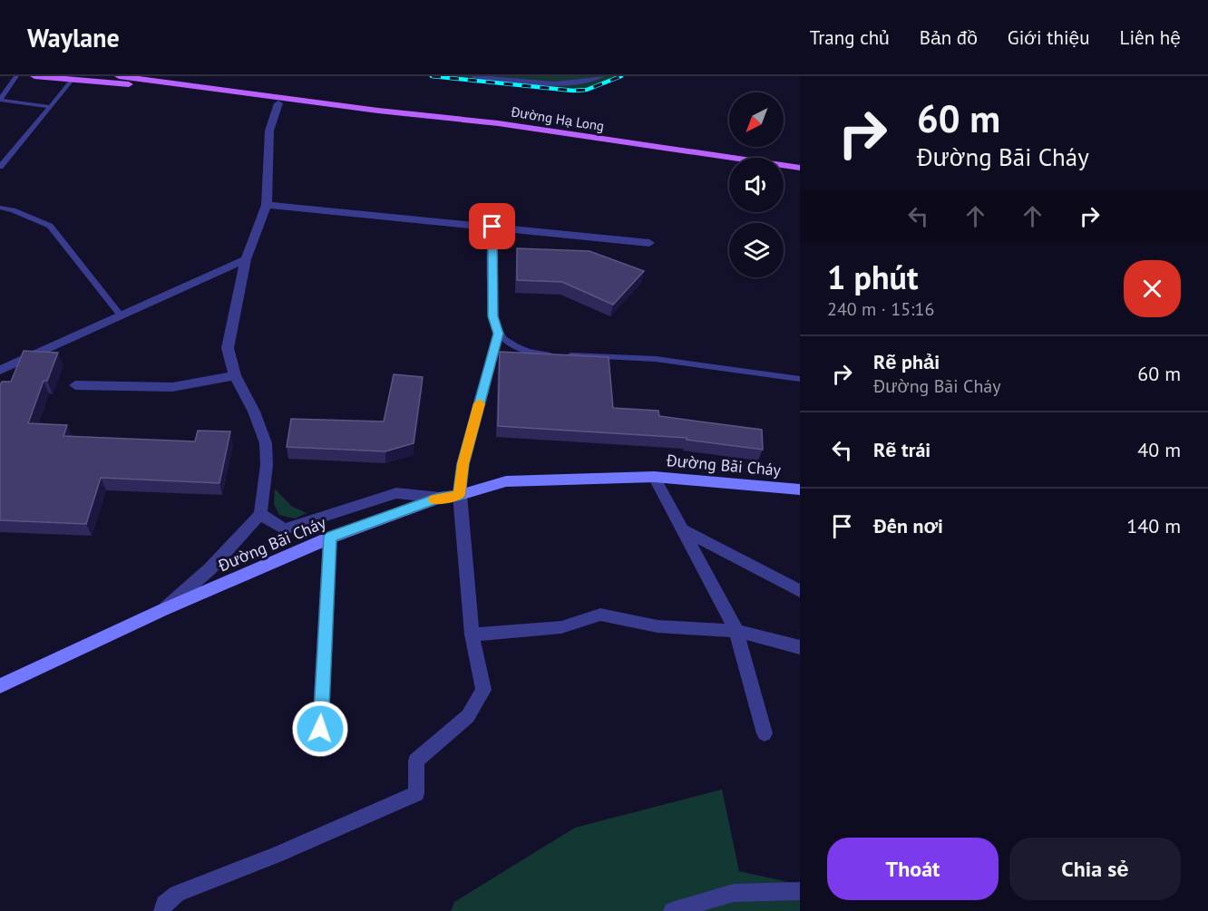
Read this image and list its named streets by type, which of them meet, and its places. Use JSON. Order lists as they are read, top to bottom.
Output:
{
  "streets": {
    "main road": ["Đường Hạ Long", "Đường Bãi Cháy"]
  },
  "north": "bottom left",
  "page": {
    "header": "Waylane",
    "nav": [
      "Trang chủ",
      "Bản đồ",
      "Giới thiệu",
      "Liên hệ"
    ],
    "turn": ["60 m", "Đường Bãi Cháy"],
    "heading": ["1 phút", "240 m · 15:16"],
    "list": [
      {
        "name": "Rẽ phải",
        "note": "Đường Bãi Cháy",
        "value": "60 m"
      },
      {
        "name": "Rẽ trái",
        "value": "40 m"
      },
      {
        "name": "Đến nơi",
        "value": "140 m"
      }
    ],
    "buttons": ["Thoát", "Chia sẻ"]
  }
}
